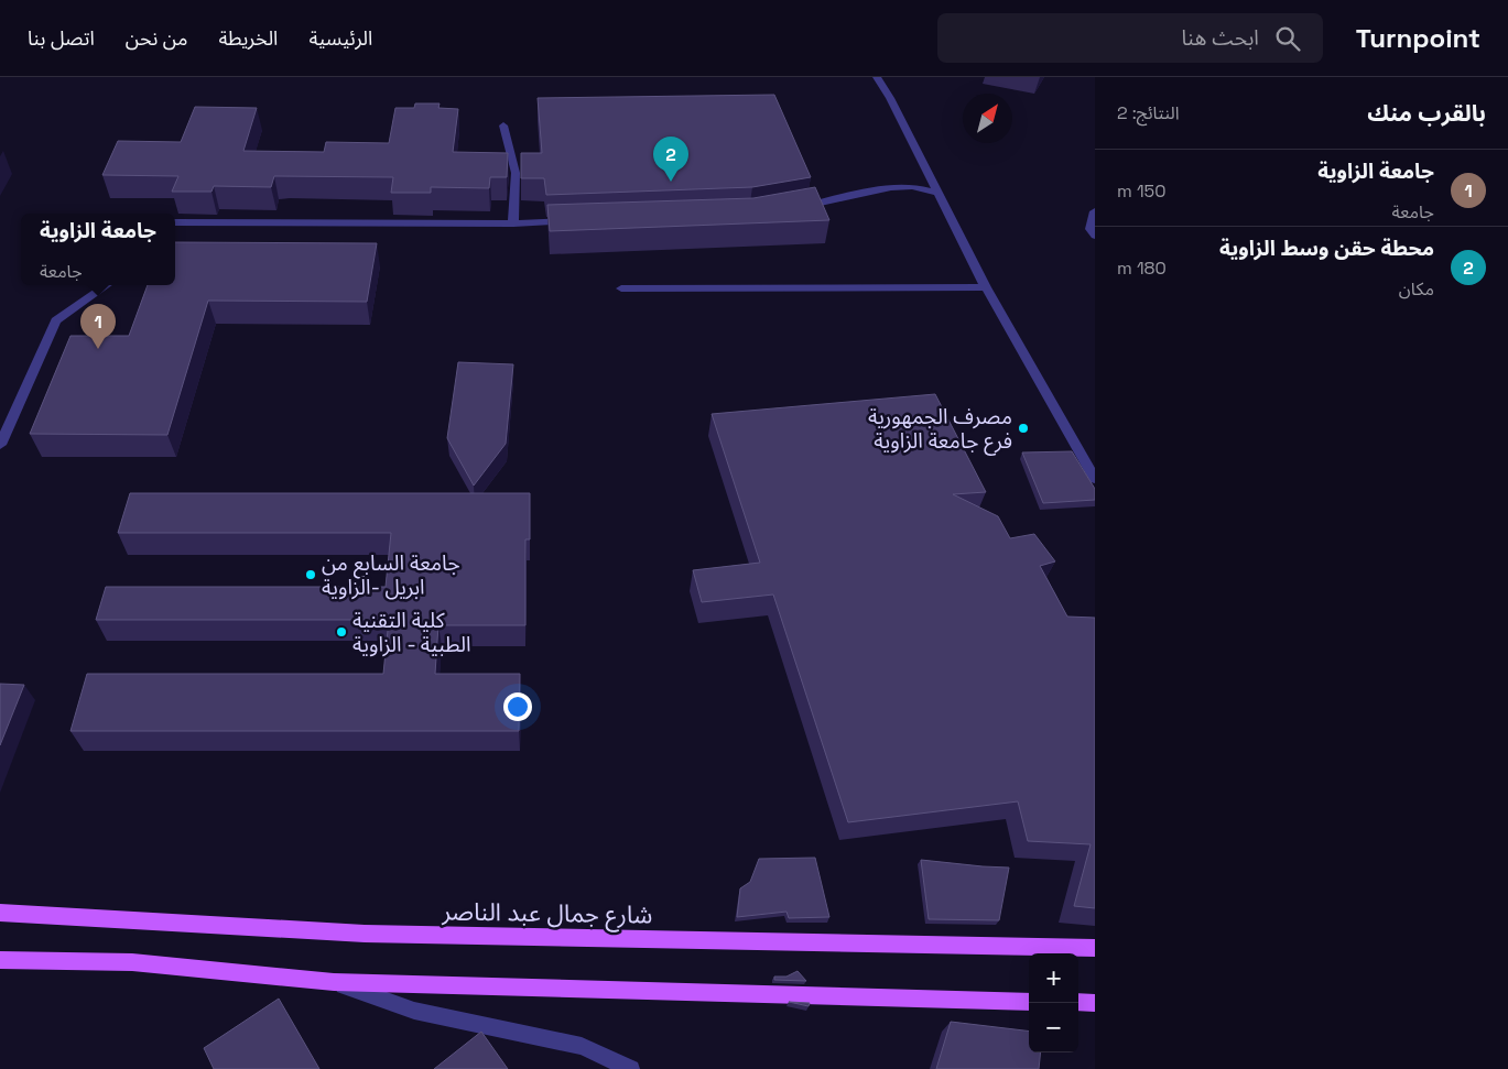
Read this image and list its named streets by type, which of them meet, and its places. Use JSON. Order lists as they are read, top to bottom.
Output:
{
  "streets": {
    "main road": ["شارع جمال عبد الناصر"]
  },
  "places": ["مصرف الجمهورية فرع جامعة الزاوية", "جامعة السابع من ابريل -الزاوية", "كلية التقنية الطبية - الزاوية"],
  "north": "top right",
  "page": {
    "header": "Turnpoint",
    "search": "ابحث هنا",
    "nav": [
      "الرئيسية",
      "الخريطة",
      "من نحن",
      "اتصل بنا"
    ],
    "heading": ["بالقرب منك", "النتائج: 2"],
    "pins": ["2", "1"],
    "list": [
      {
        "mark": "1",
        "name": "جامعة الزاوية",
        "note": "جامعة",
        "value": "150 m"
      },
      {
        "mark": "2",
        "name": "محطة حقن وسط الزاوية",
        "note": "مكان",
        "value": "180 m"
      }
    ],
    "popup": ["جامعة الزاوية", "جامعة"],
    "map_buttons": ["+", "−"]
  }
}
